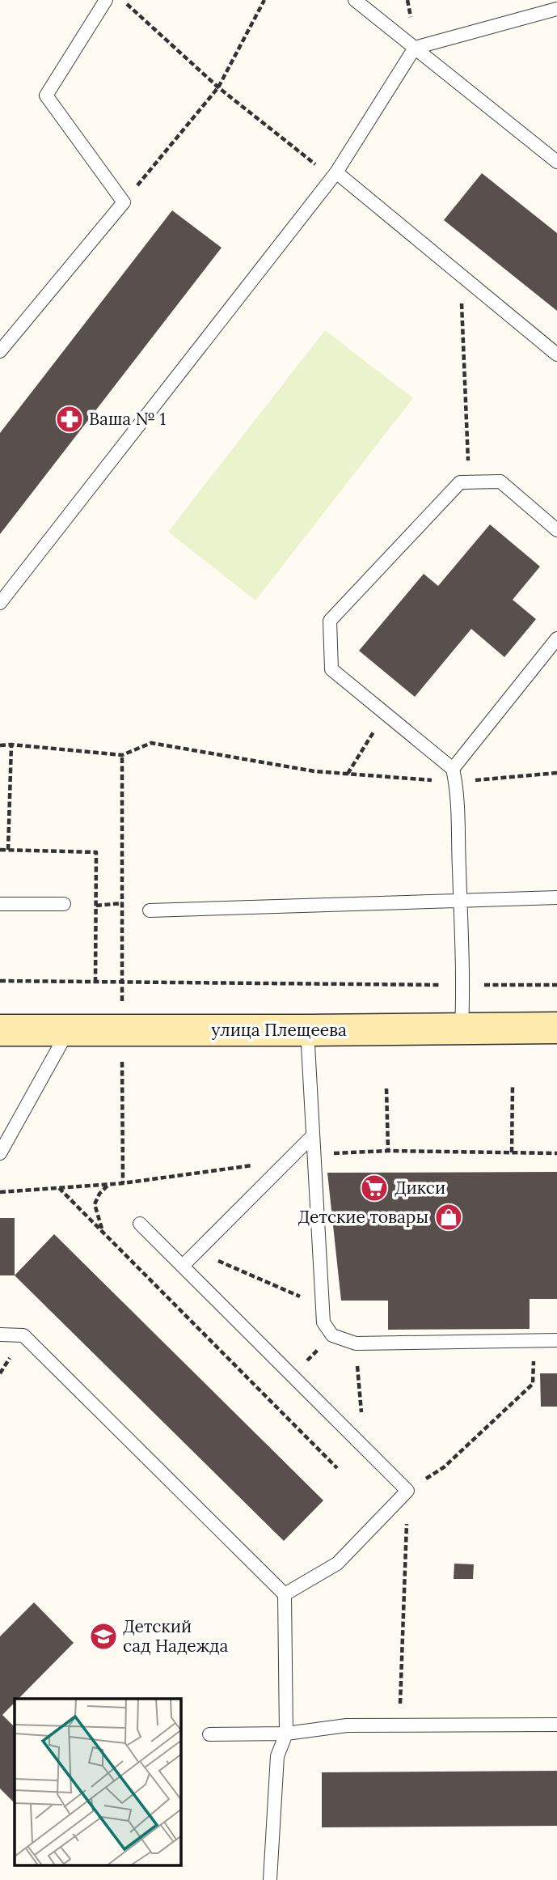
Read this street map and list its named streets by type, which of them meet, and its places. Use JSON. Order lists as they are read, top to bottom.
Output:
{
  "streets": {
    "main road": ["улица Плещеева"]
  },
  "places": {
    "pharmacy": ["Ваша № 1"],
    "supermarket": ["Дикси"],
    "shop": ["Детские товары"],
    "school or university": ["Детский сад Надежда"]
  }
}
